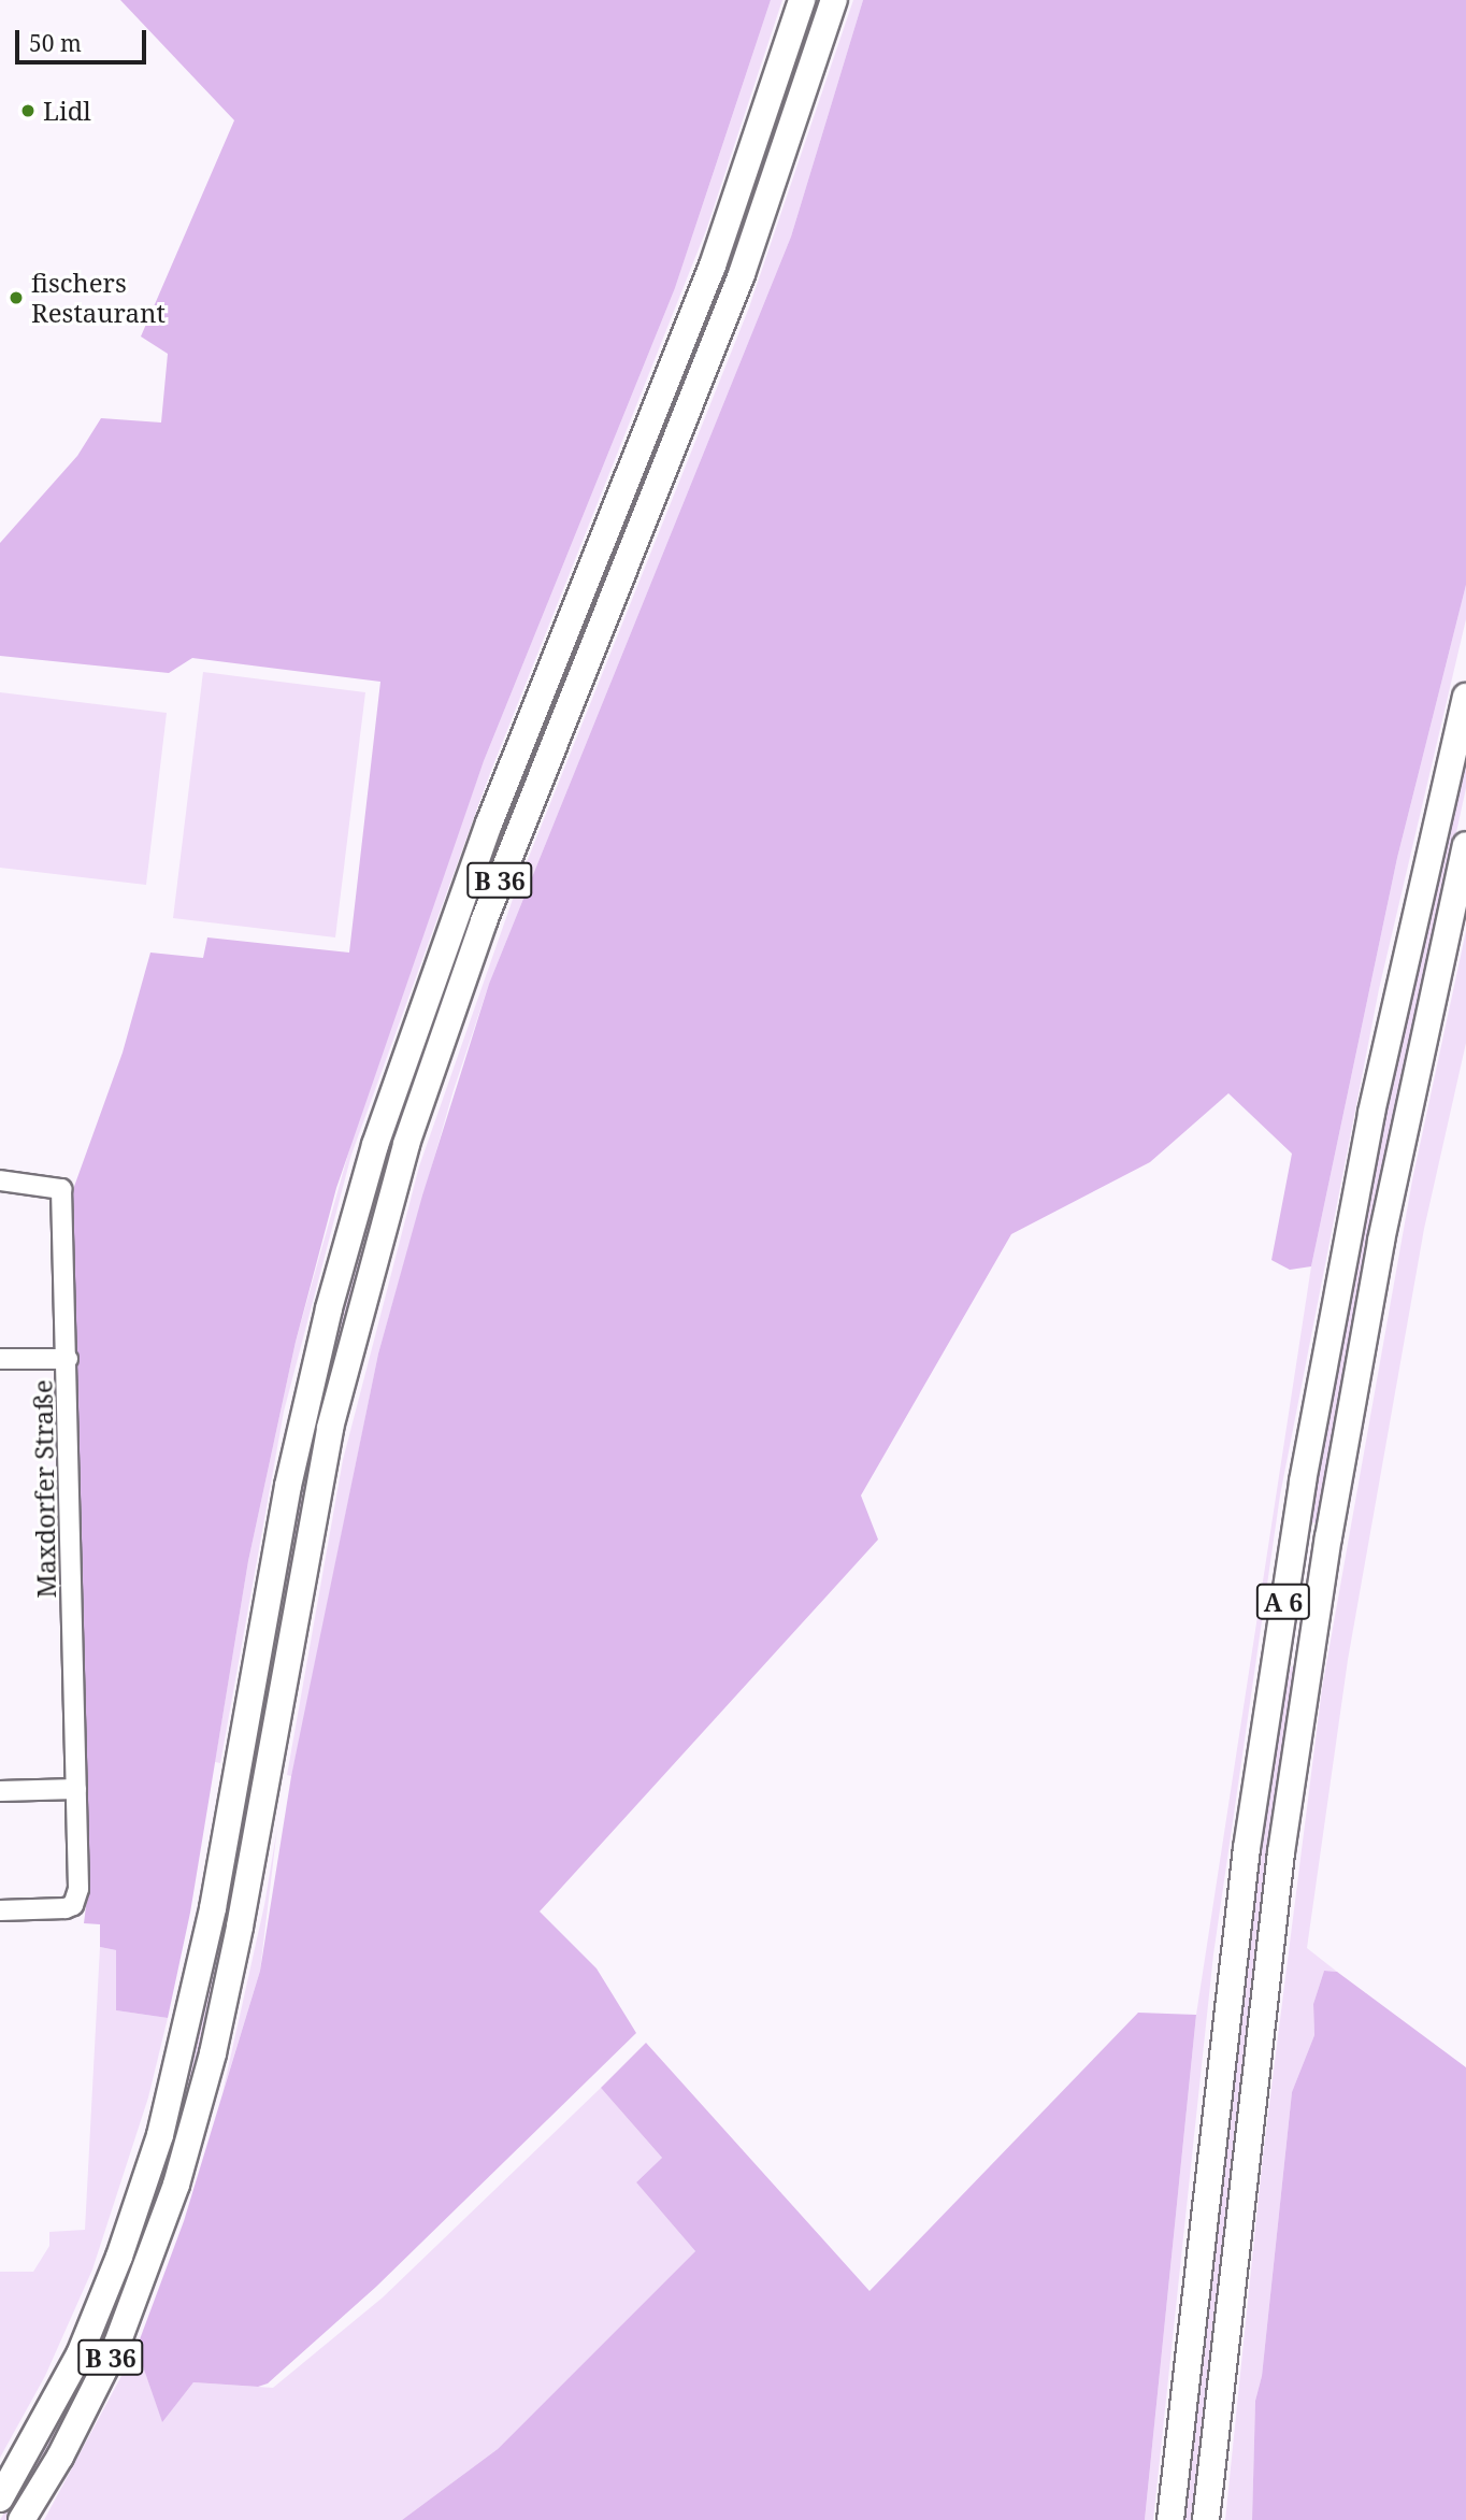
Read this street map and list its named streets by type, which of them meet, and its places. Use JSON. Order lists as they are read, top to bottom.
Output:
{
  "streets": {
    "highway": ["B 36", "A 6"],
    "street": ["Maxdorfer Straße"]
  },
  "places": ["Lidl", "fischers Restaurant"],
  "scale_bar": "50 m"
}
